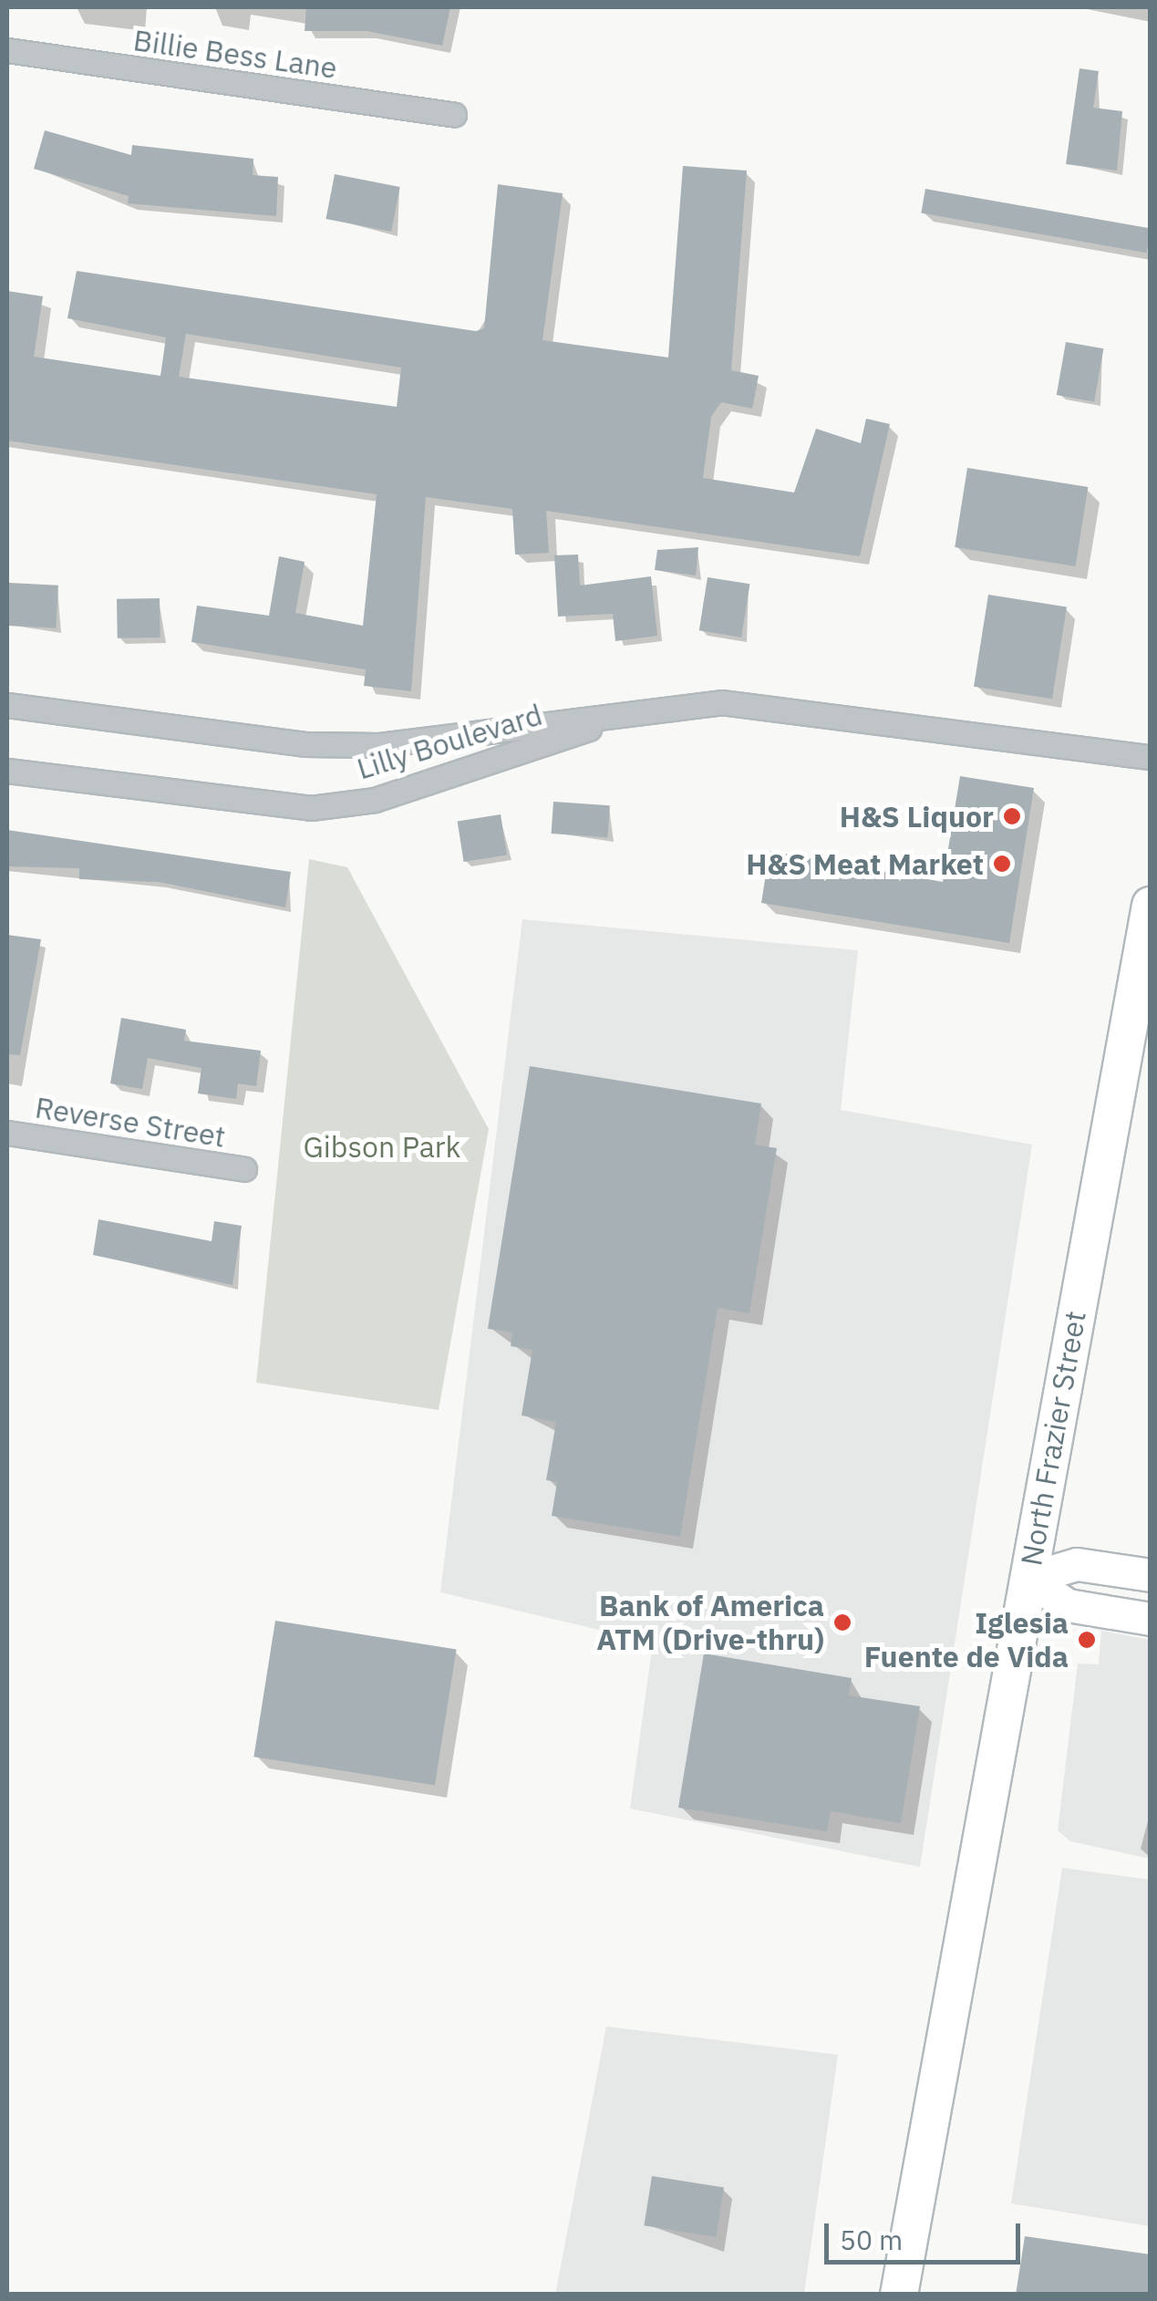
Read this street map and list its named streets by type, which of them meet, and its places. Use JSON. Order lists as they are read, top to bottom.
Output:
{
  "streets": {
    "main road": ["North Frazier Street"],
    "street": ["Billie Bess Lane", "Lilly Boulevard", "Reverse Street"]
  },
  "parks": ["Gibson Park"],
  "places": [
    "H&S Liquor",
    "H&S Meat Market",
    "Bank of America ATM (Drive-thru)",
    "Iglesia Fuente de Vida"
  ],
  "scale_bar": "50 m"
}
